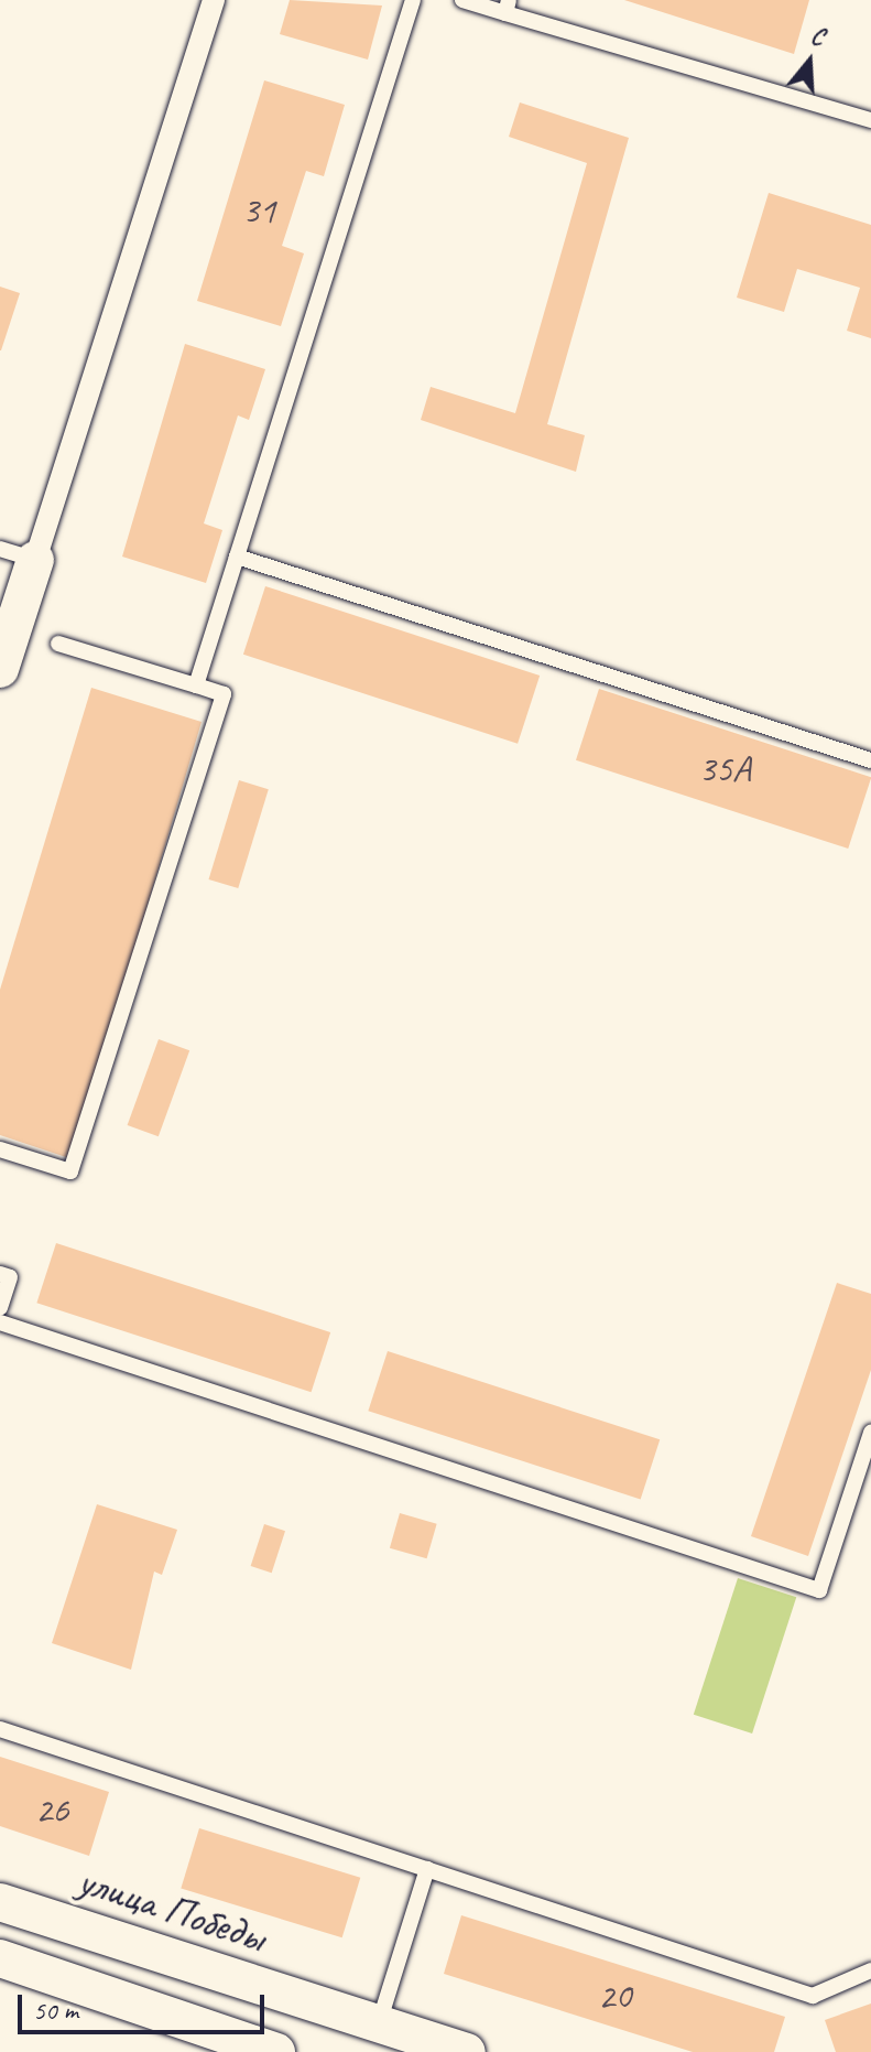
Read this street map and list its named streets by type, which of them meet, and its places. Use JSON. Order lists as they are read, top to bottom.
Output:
{
  "streets": {
    "street": ["улица Победы"]
  },
  "house_numbers": [
    "31",
    "35А",
    "26",
    "20"
  ],
  "scale_bar": "50 m",
  "north": "top"
}
